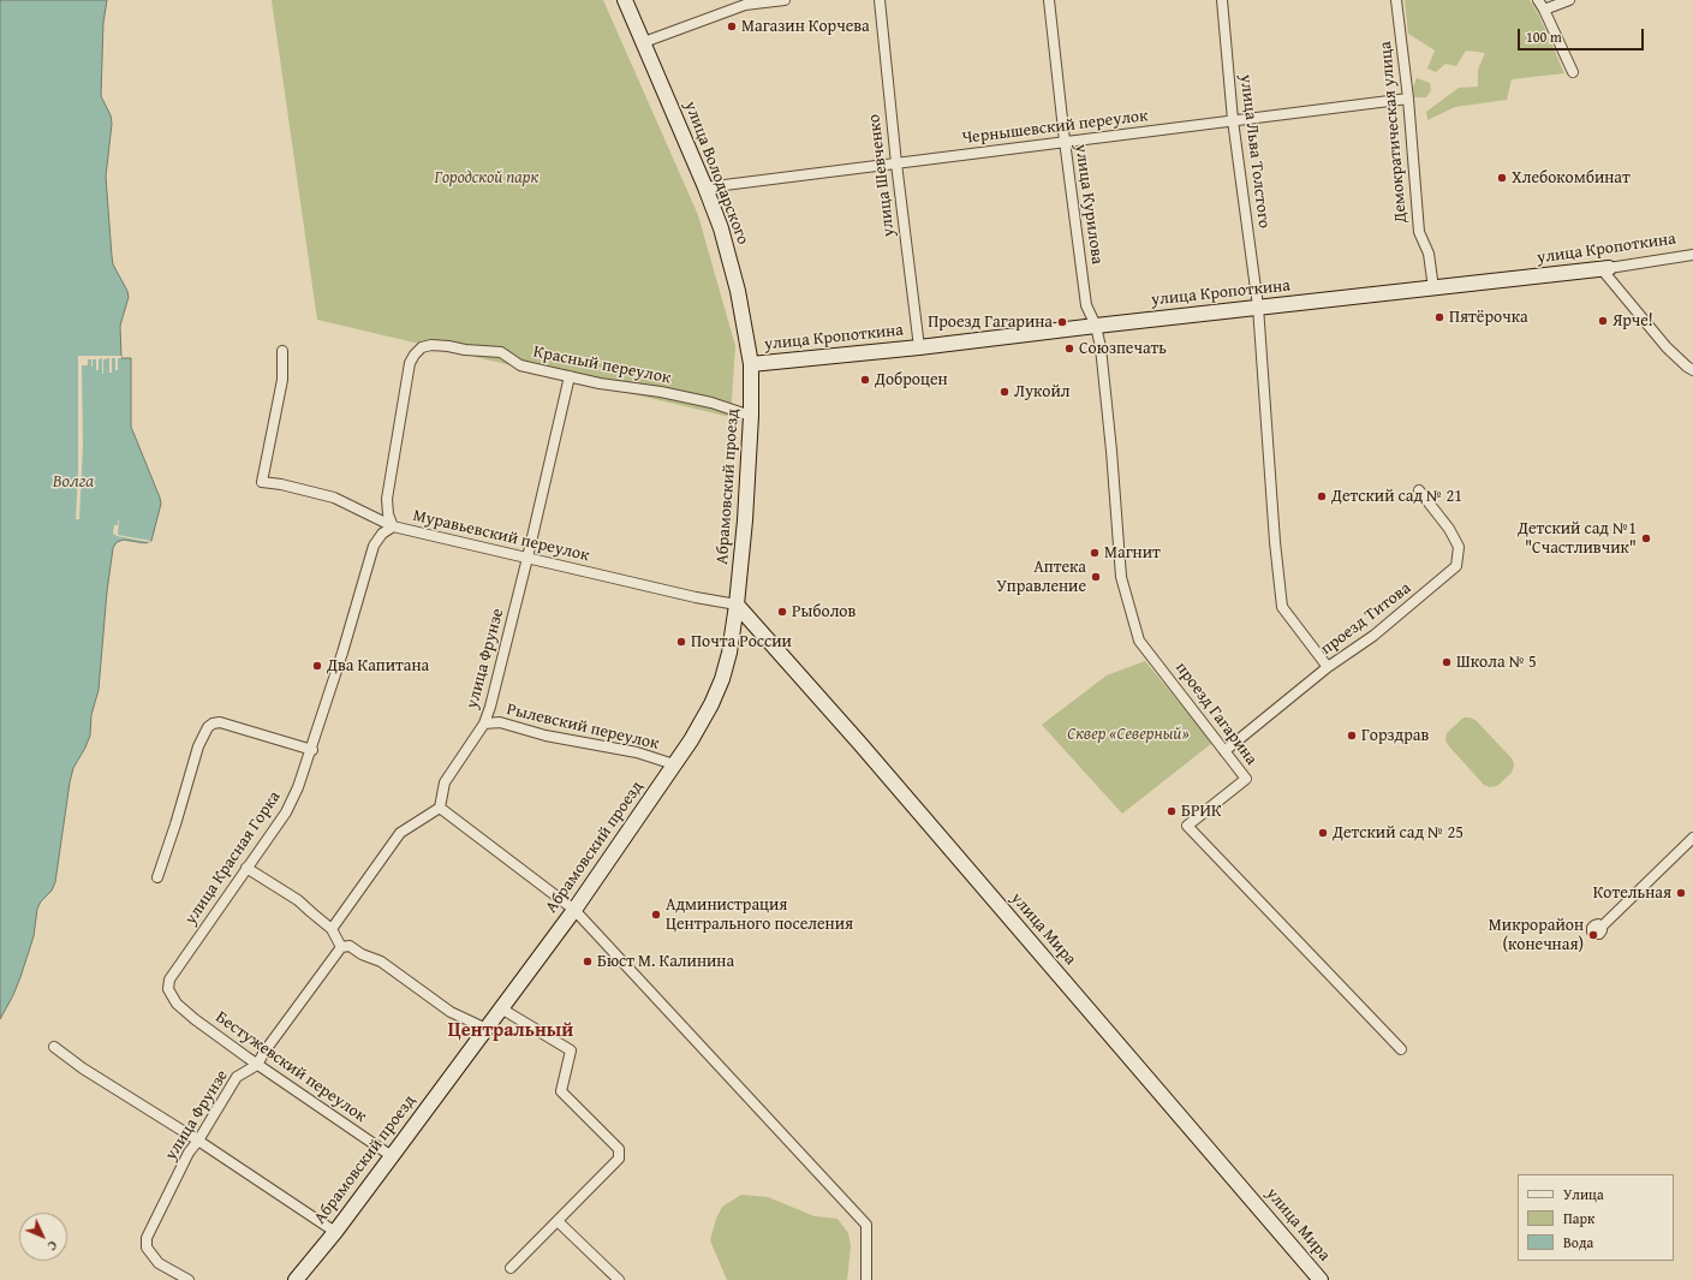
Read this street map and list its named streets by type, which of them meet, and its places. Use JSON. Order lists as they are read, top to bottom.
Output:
{
  "streets": {
    "street": [
      "Чернышевский переулок",
      "Демократическая улица",
      "улица Льва Толстого",
      "улица Володарского",
      "улица Шевченко",
      "улица Курилова",
      "улица Кропоткина",
      "Красный переулок",
      "Абрамовский проезд",
      "Муравьевский переулок",
      "проезд Титова",
      "улица Фрунзе",
      "проезд Гагарина",
      "Рылевский переулок",
      "улица Красная Горка",
      "улица Мира",
      "Бестужевский переулок"
    ]
  },
  "crossings": [
    ["Чернышевский переулок", "Демократическая улица"],
    ["Чернышевский переулок", "улица Льва Толстого"],
    ["Чернышевский переулок", "улица Володарского"],
    ["Чернышевский переулок", "улица Шевченко"],
    ["Чернышевский переулок", "улица Курилова"],
    ["Демократическая улица", "улица Кропоткина"],
    ["улица Льва Толстого", "улица Кропоткина"],
    ["улица Льва Толстого", "проезд Титова"],
    ["улица Володарского", "улица Кропоткина"],
    ["улица Володарского", "Абрамовский проезд"],
    ["улица Шевченко", "улица Кропоткина"],
    ["улица Курилова", "улица Кропоткина"],
    ["улица Курилова", "проезд Гагарина"],
    ["улица Кропоткина", "Абрамовский проезд"],
    ["улица Кропоткина", "проезд Гагарина"],
    ["Красный переулок", "Абрамовский проезд"],
    ["Красный переулок", "Муравьевский переулок"],
    ["Красный переулок", "улица Фрунзе"],
    ["Красный переулок", "улица Красная Горка"],
    ["Абрамовский проезд", "Муравьевский переулок"],
    ["Абрамовский проезд", "Рылевский переулок"],
    ["Абрамовский проезд", "улица Мира"],
    ["Абрамовский проезд", "Бестужевский переулок"],
    ["Муравьевский переулок", "улица Фрунзе"],
    ["Муравьевский переулок", "улица Красная Горка"],
    ["Муравьевский переулок", "улица Мира"],
    ["проезд Титова", "проезд Гагарина"],
    ["улица Фрунзе", "Рылевский переулок"],
    ["улица Фрунзе", "Бестужевский переулок"],
    ["улица Красная Горка", "Бестужевский переулок"]
  ],
  "districts": ["Центральный"],
  "water": ["Волга"],
  "parks": ["Городской парк", "Сквер «Северный»"],
  "places": [
    "Магазин Корчева",
    "Хлебокомбинат",
    "Пятёрочка",
    "Ярче!",
    "Проезд Гагарина",
    "Союзпечать",
    "Доброцен",
    "Лукойл",
    "Детский сад № 21",
    "Детский сад №1 \"Счастливчик\"",
    "Магнит",
    "Аптека Управление",
    "Рыболов",
    "Почта России",
    "Школа № 5",
    "Два Капитана",
    "Горздрав",
    "БРИК",
    "Детский сад № 25",
    "Котельная",
    "Администрация Центрального поселения",
    "Микрорайон (конечная)",
    "Бюст М. Калинина"
  ],
  "legend": ["Улица", "Парк", "Вода"],
  "scale_bar": "100 m",
  "north": "bottom right"
}
